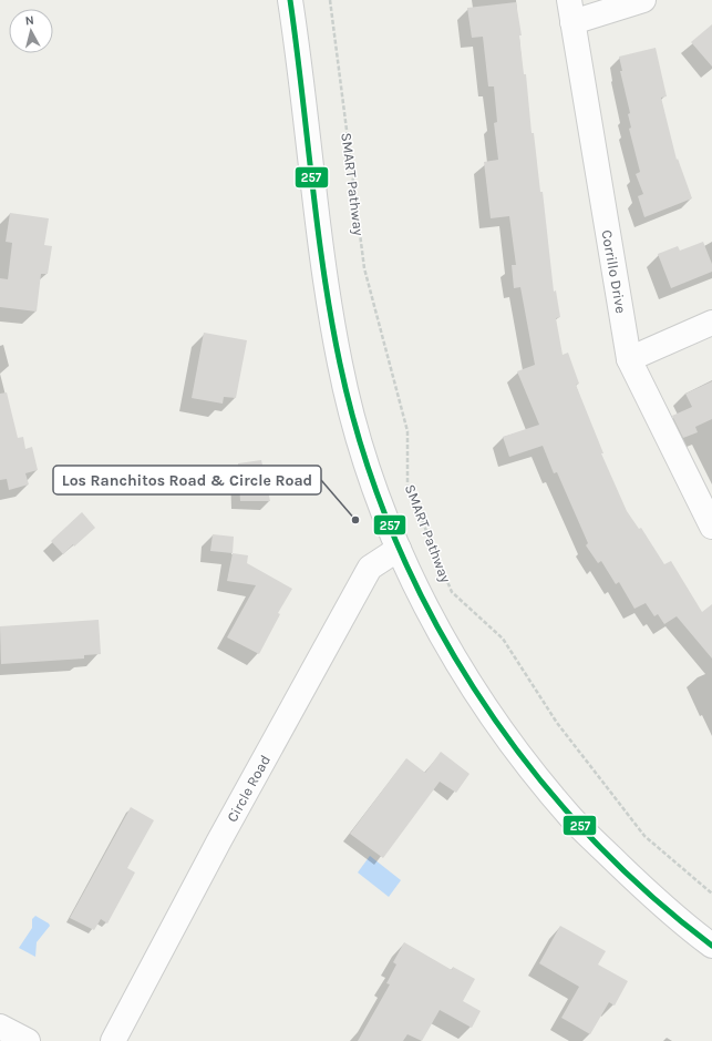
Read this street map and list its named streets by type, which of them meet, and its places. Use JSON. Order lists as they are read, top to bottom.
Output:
{
  "streets": {
    "street": ["Corrillo Drive", "Circle Road"],
    "path": ["SMART Pathway"]
  },
  "places": ["Los Ranchitos Road & Circle Road"],
  "lines": ["transit line 257"],
  "north": "top"
}
